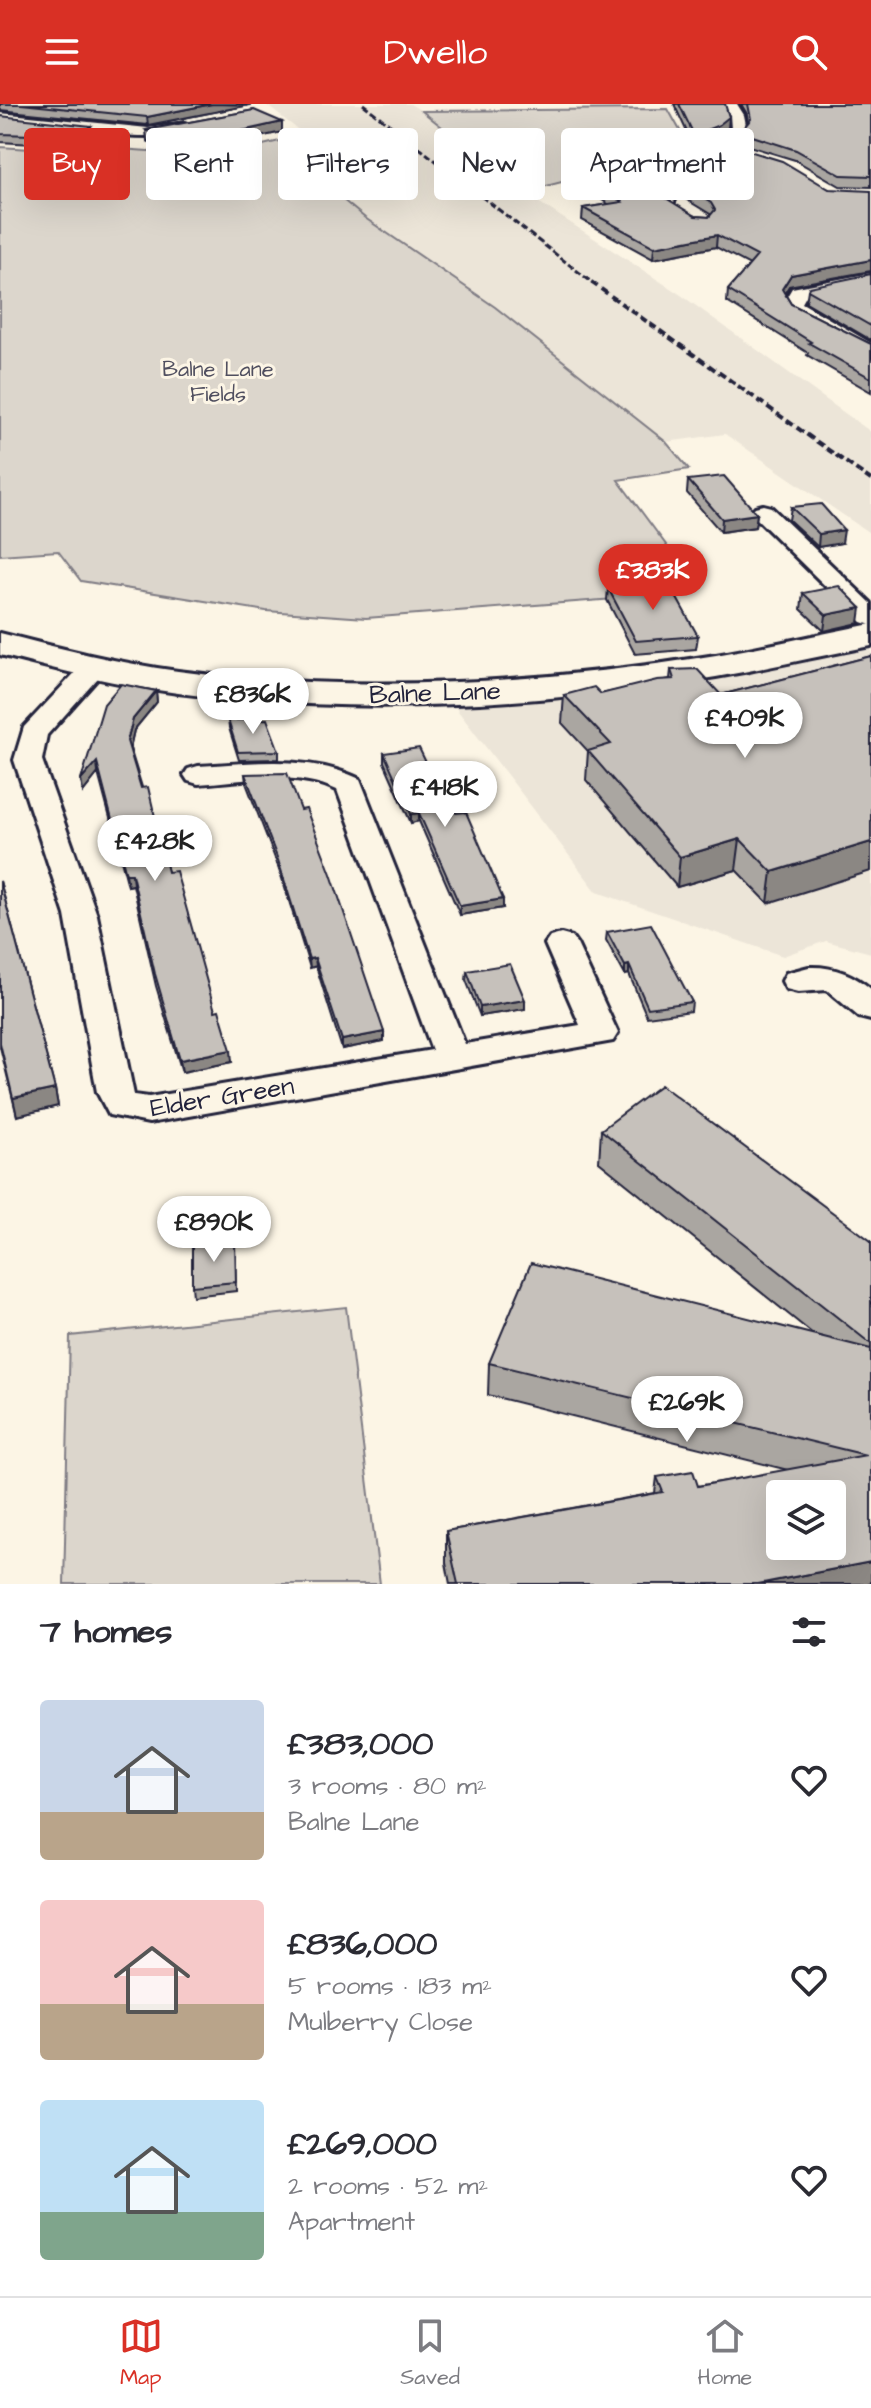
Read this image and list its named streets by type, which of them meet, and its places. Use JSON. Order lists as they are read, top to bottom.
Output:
{
  "streets": {
    "street": ["Balne Lane", "Elder Green"]
  },
  "crossings": [
    ["Balne Lane", "Elder Green"]
  ],
  "parks": ["Balne Lane Fields"],
  "page": {
    "header": "Dwello",
    "chip": [
      "Buy",
      "Rent",
      "Filters",
      "New",
      "Apartment"
    ],
    "price": [
      "£383K",
      "£836K",
      "£409K",
      "£418K",
      "£428K",
      "£890K",
      "£269K"
    ],
    "heading": "7 homes",
    "list": [
      {
        "name": "£383,000",
        "note": "3 rooms · 80 m² · Balne Lane"
      },
      {
        "name": "£836,000",
        "note": "5 rooms · 183 m² · Mulberry Close"
      },
      {
        "name": "£269,000",
        "note": "2 rooms · 52 m² · Apartment"
      }
    ],
    "tabs": ["Map", "Saved", "Home"]
  }
}
